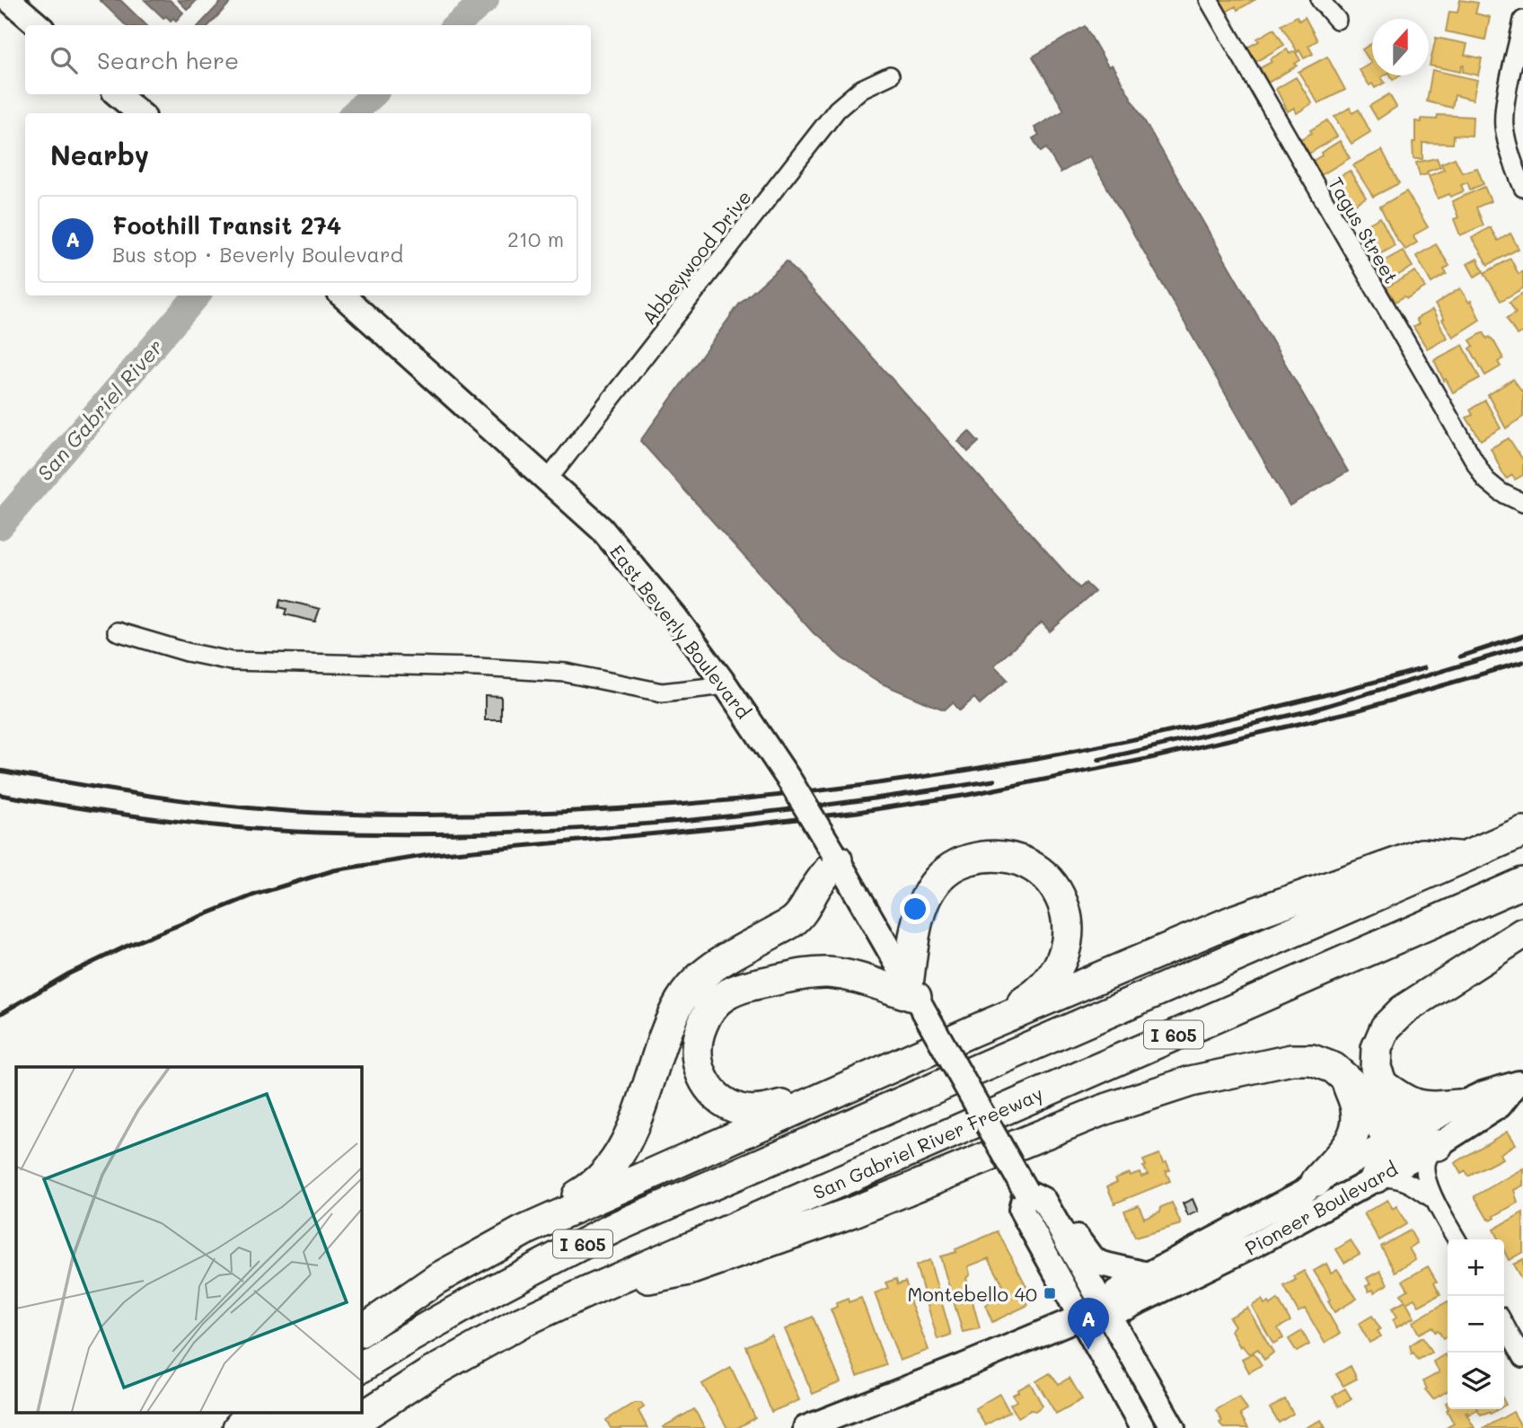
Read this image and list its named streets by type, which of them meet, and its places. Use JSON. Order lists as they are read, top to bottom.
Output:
{
  "streets": {
    "highway": ["I 605", "San Gabriel River Freeway"],
    "main road": ["East Beverly Boulevard", "Pioneer Boulevard"],
    "street": ["Tagus Street", "Abbeywood Drive"]
  },
  "crossings": [
    ["Abbeywood Drive", "East Beverly Boulevard"]
  ],
  "water": ["San Gabriel River"],
  "places": {
    "transit": ["Montebello 40"]
  },
  "north": "top",
  "page": {
    "search": "Search here",
    "heading": "Nearby",
    "list": [
      {
        "mark": "A",
        "name": "Foothill Transit 274",
        "note": "Bus stop · Beverly Boulevard",
        "value": "210 m"
      }
    ],
    "map_buttons": ["+", "−"],
    "pins": "A"
  }
}
